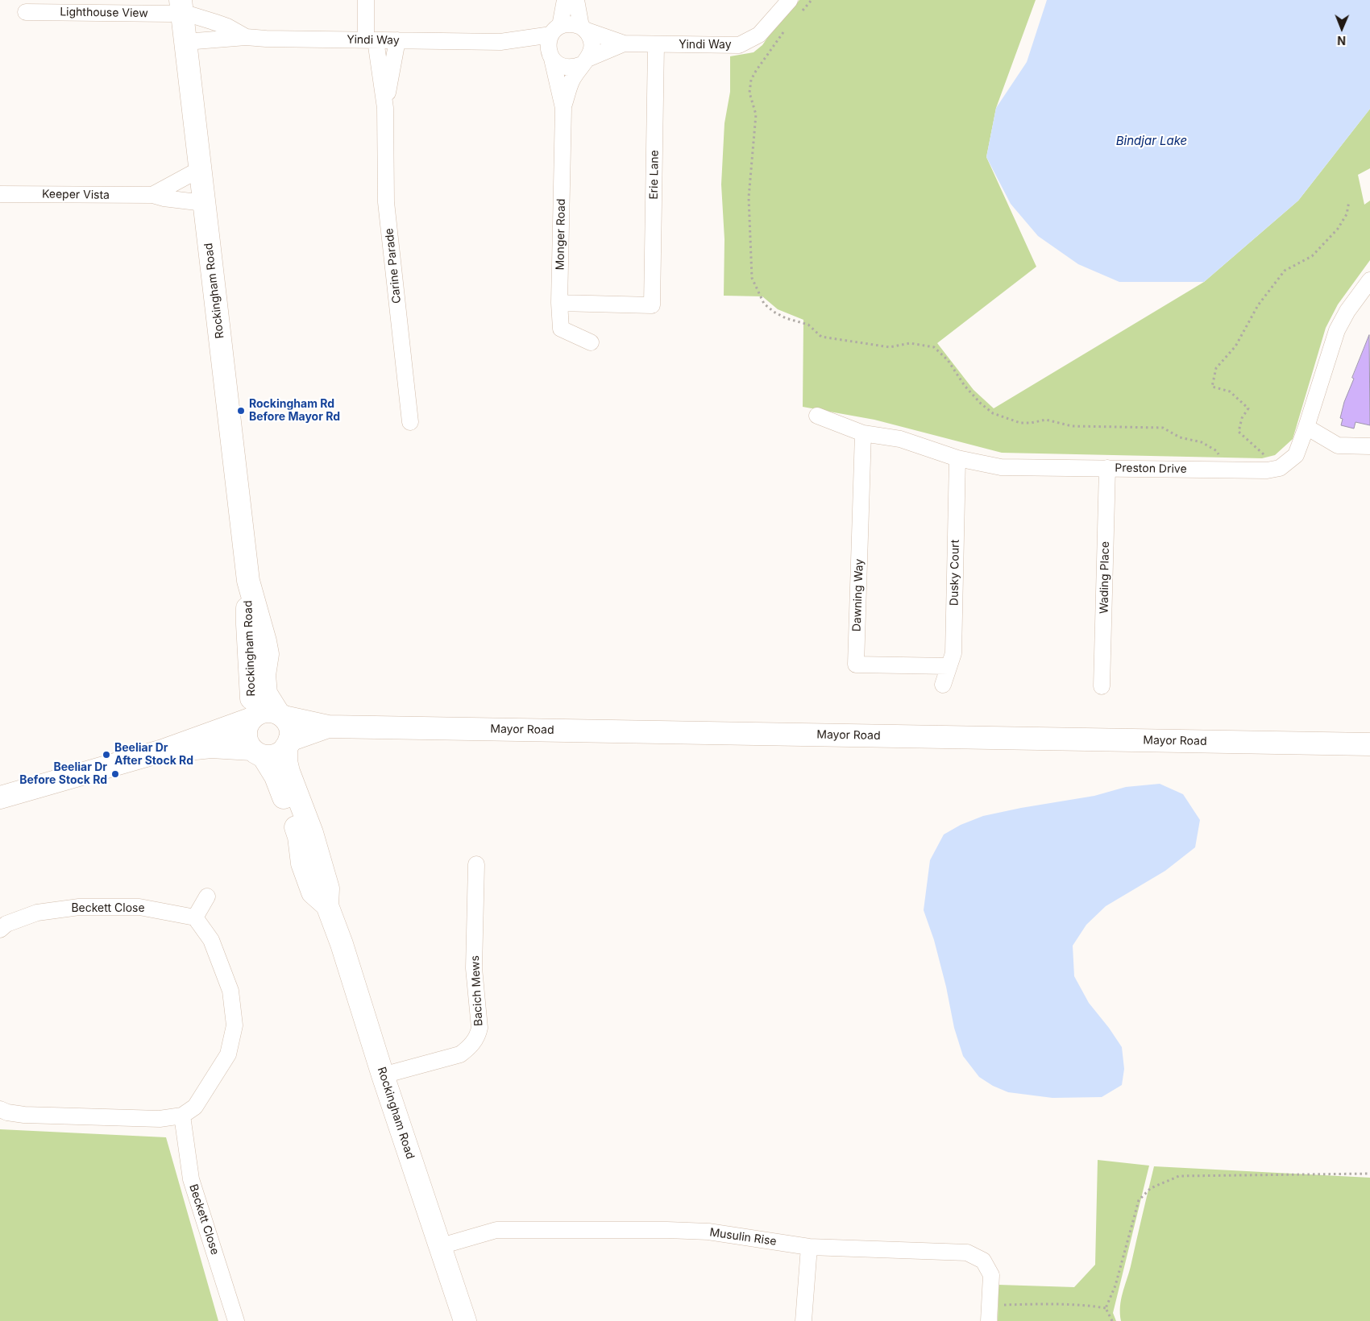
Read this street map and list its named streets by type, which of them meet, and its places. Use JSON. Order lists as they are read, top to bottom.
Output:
{
  "streets": {
    "main road": ["Rockingham Road", "Mayor Road"],
    "street": [
      "Lighthouse View",
      "Yindi Way",
      "Erie Lane",
      "Keeper Vista",
      "Monger Road",
      "Carine Parade",
      "Preston Drive",
      "Dusky Court",
      "Wading Place",
      "Dawning Way",
      "Beckett Close",
      "Bacich Mews",
      "Musulin Rise"
    ]
  },
  "crossings": [
    ["Lighthouse View", "Yindi Way"],
    ["Lighthouse View", "Rockingham Road"],
    ["Yindi Way", "Erie Lane"],
    ["Yindi Way", "Monger Road"],
    ["Yindi Way", "Carine Parade"],
    ["Yindi Way", "Rockingham Road"],
    ["Erie Lane", "Monger Road"],
    ["Keeper Vista", "Rockingham Road"],
    ["Rockingham Road", "Mayor Road"],
    ["Rockingham Road", "Bacich Mews"],
    ["Rockingham Road", "Musulin Rise"],
    ["Preston Drive", "Dusky Court"],
    ["Preston Drive", "Wading Place"],
    ["Preston Drive", "Dawning Way"],
    ["Dusky Court", "Dawning Way"]
  ],
  "water": ["Bindjar Lake"],
  "places": ["Rockingham Rd Before Mayor Rd", "Beeliar Dr After Stock Rd", "Beeliar Dr Before Stock Rd"],
  "north": "bottom"
}
